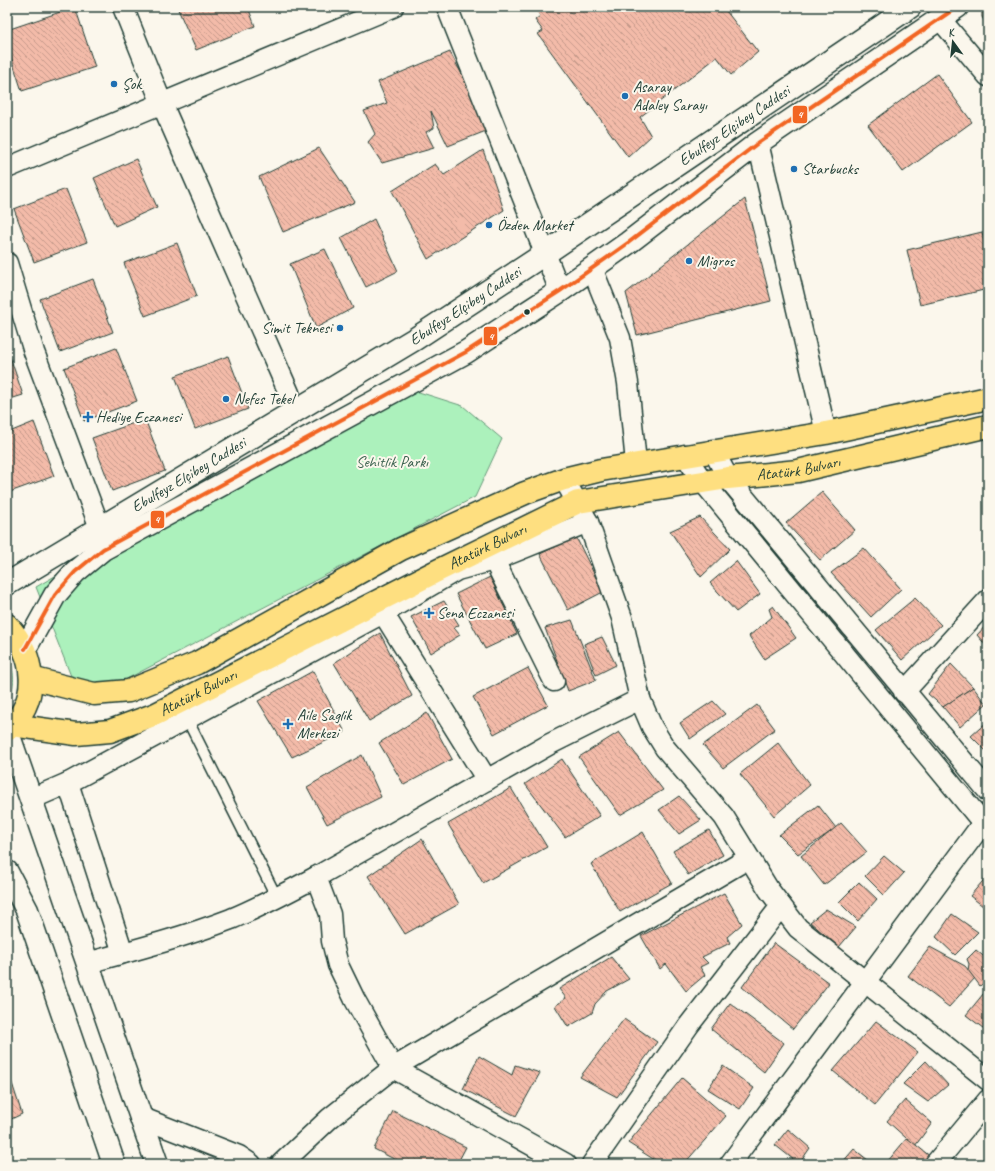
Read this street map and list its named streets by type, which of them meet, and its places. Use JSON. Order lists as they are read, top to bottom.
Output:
{
  "streets": {
    "main road": ["Ebulfeyz Elçibey Caddesi", "Atatürk Bulvarı"]
  },
  "parks": ["Sehitlik Parkı"],
  "places": {
    "other": [
      "Şok",
      "Asaray Adaley Sarayı",
      "Starbucks",
      "Özden Market",
      "Migros",
      "Simit Teknesi",
      "Nefes Tekel"
    ],
    "health": ["Hediye Eczanesi", "Sena Eczanesi", "Aile Saglik Merkezi"]
  },
  "lines": ["transit line 4"],
  "north": "top"
}
